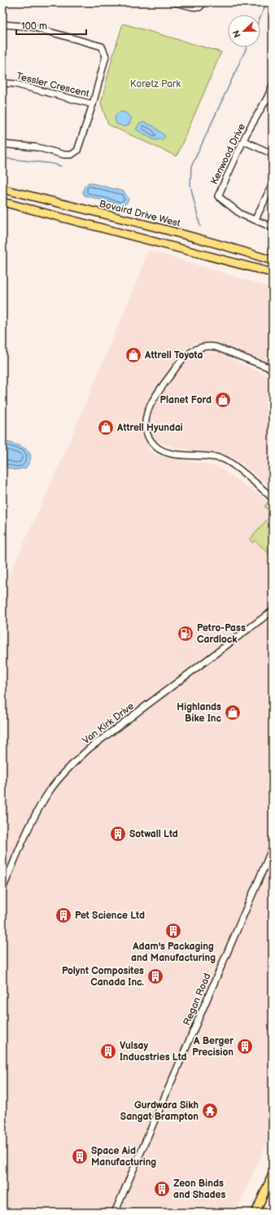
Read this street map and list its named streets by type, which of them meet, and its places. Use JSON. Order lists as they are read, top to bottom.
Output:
{
  "streets": {
    "main road": ["Bovaird Drive West"],
    "street": [
      "Tessler Crescent",
      "Kenwood Drive",
      "Van Kirk Drive",
      "Regan Road"
    ]
  },
  "parks": ["Koretz Park"],
  "places": {
    "shop": [
      "Attrell Toyota",
      "Planet Ford",
      "Attrell Hyundai",
      "Highlands Bike Inc"
    ],
    "fuel station": ["Petro-Pass Cardlock"],
    "building": [
      "Sotwall Ltd",
      "Pet Science Ltd",
      "Adam's Packaging and Manufacturing",
      "Polynt Composites Canada Inc.",
      "A Berger Precision",
      "Vulsay Inducstries Ltd",
      "Space Aid Manufacturing",
      "Zeon Binds and Shades"
    ],
    "temple": ["Gurdwara Sikh Sangat Brampton"]
  },
  "scale_bar": "100 m",
  "north": "left"
}
